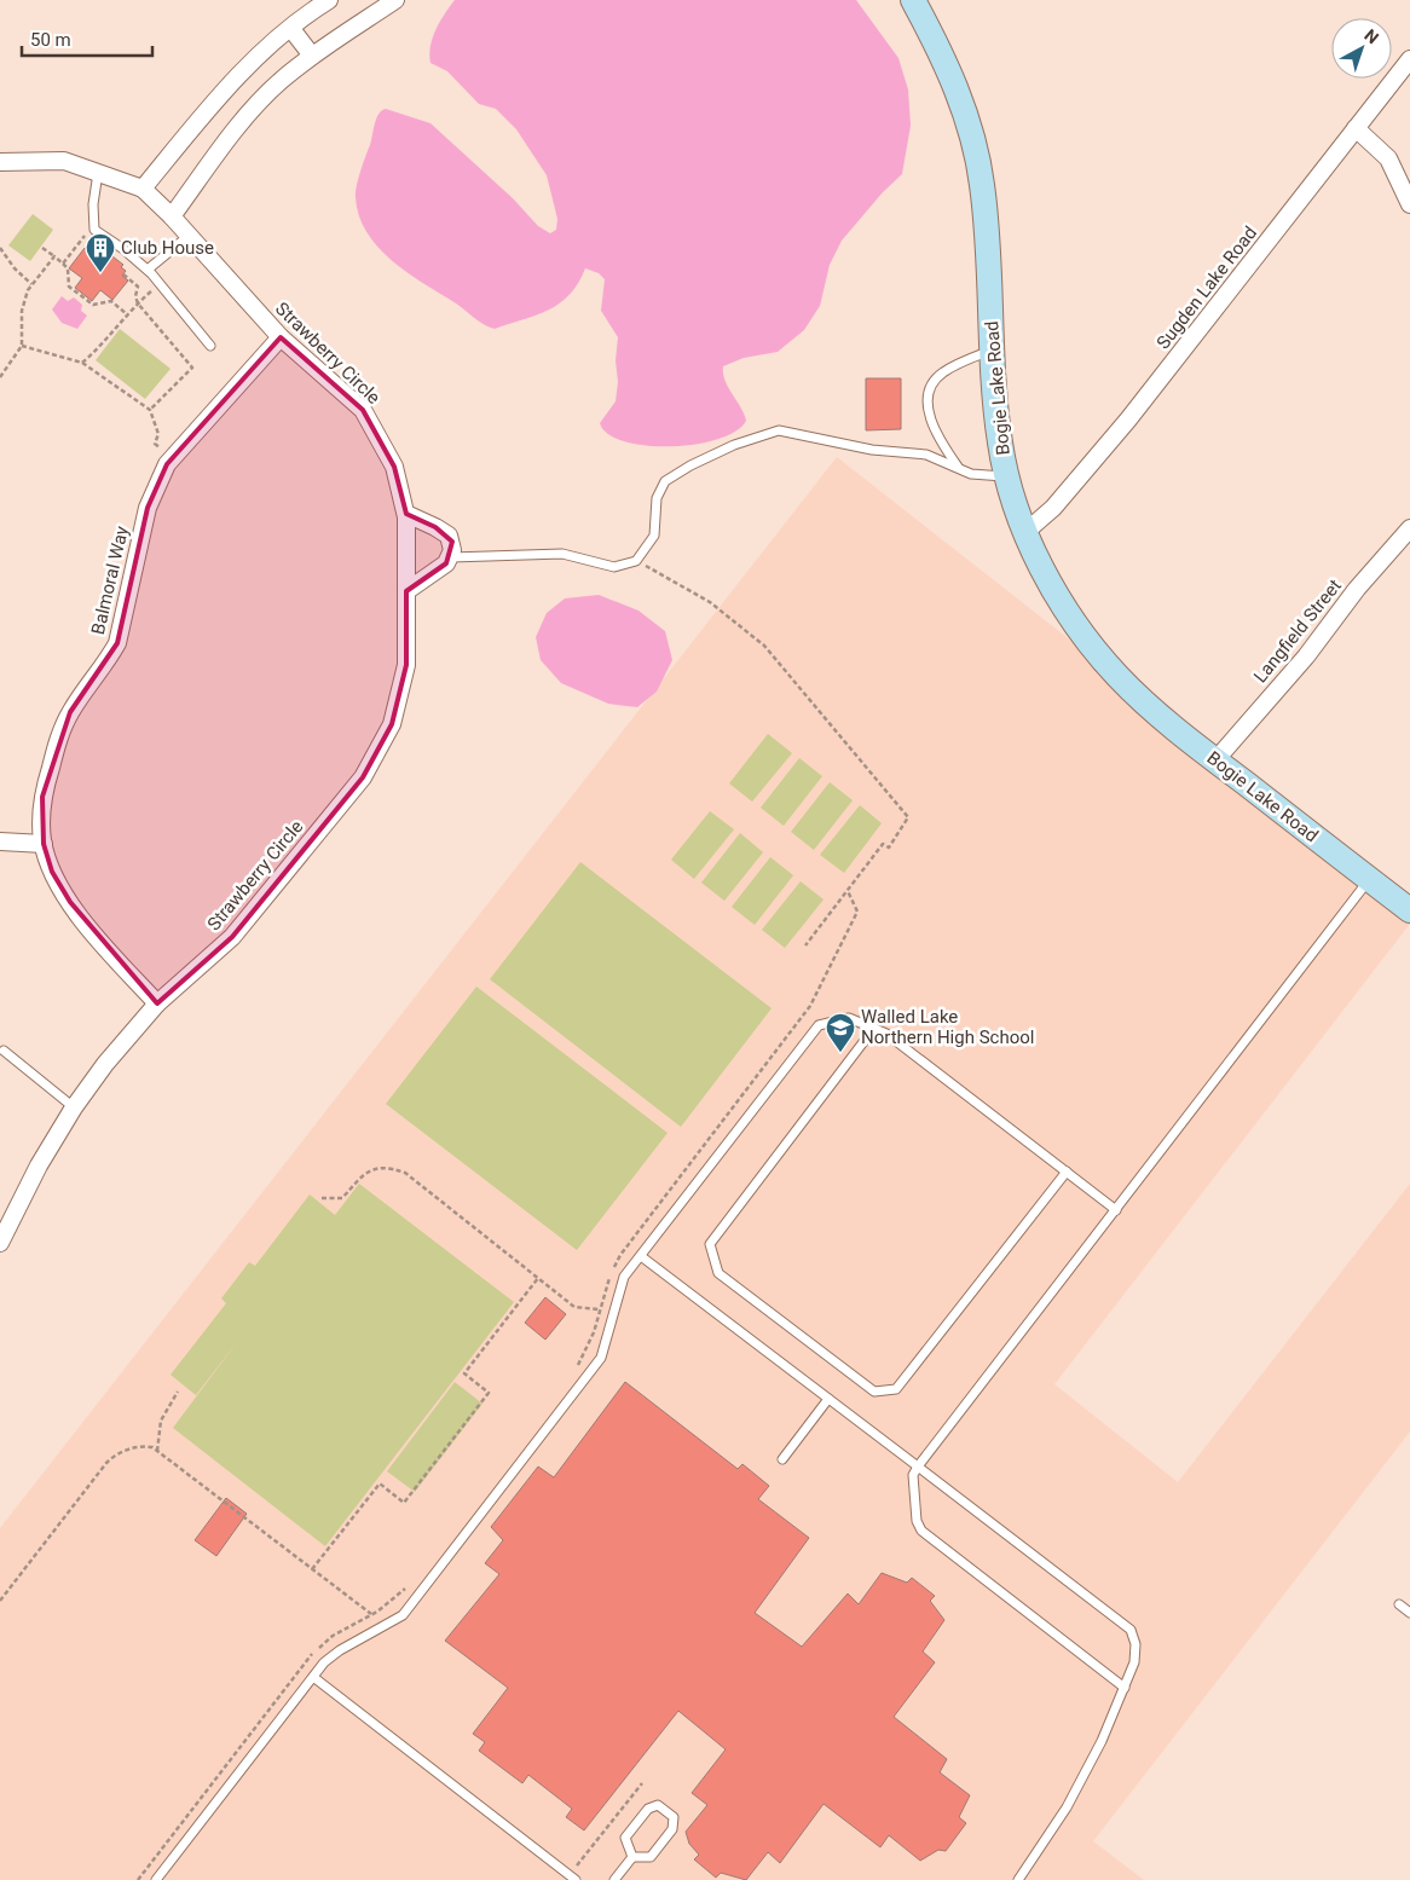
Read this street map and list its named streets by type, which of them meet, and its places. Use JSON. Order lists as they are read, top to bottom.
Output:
{
  "streets": {
    "main road": ["Bogie Lake Road"],
    "street": [
      "Sugden Lake Road",
      "Strawberry Circle",
      "Balmoral Way",
      "Langfield Street"
    ]
  },
  "crossings": [
    ["Sugden Lake Road", "Bogie Lake Road"],
    ["Strawberry Circle", "Balmoral Way"],
    ["Bogie Lake Road", "Langfield Street"]
  ],
  "places": {
    "building": ["Club House"],
    "school or university": ["Walled Lake Northern High School"]
  },
  "scale_bar": "50 m",
  "north": "top right"
}
